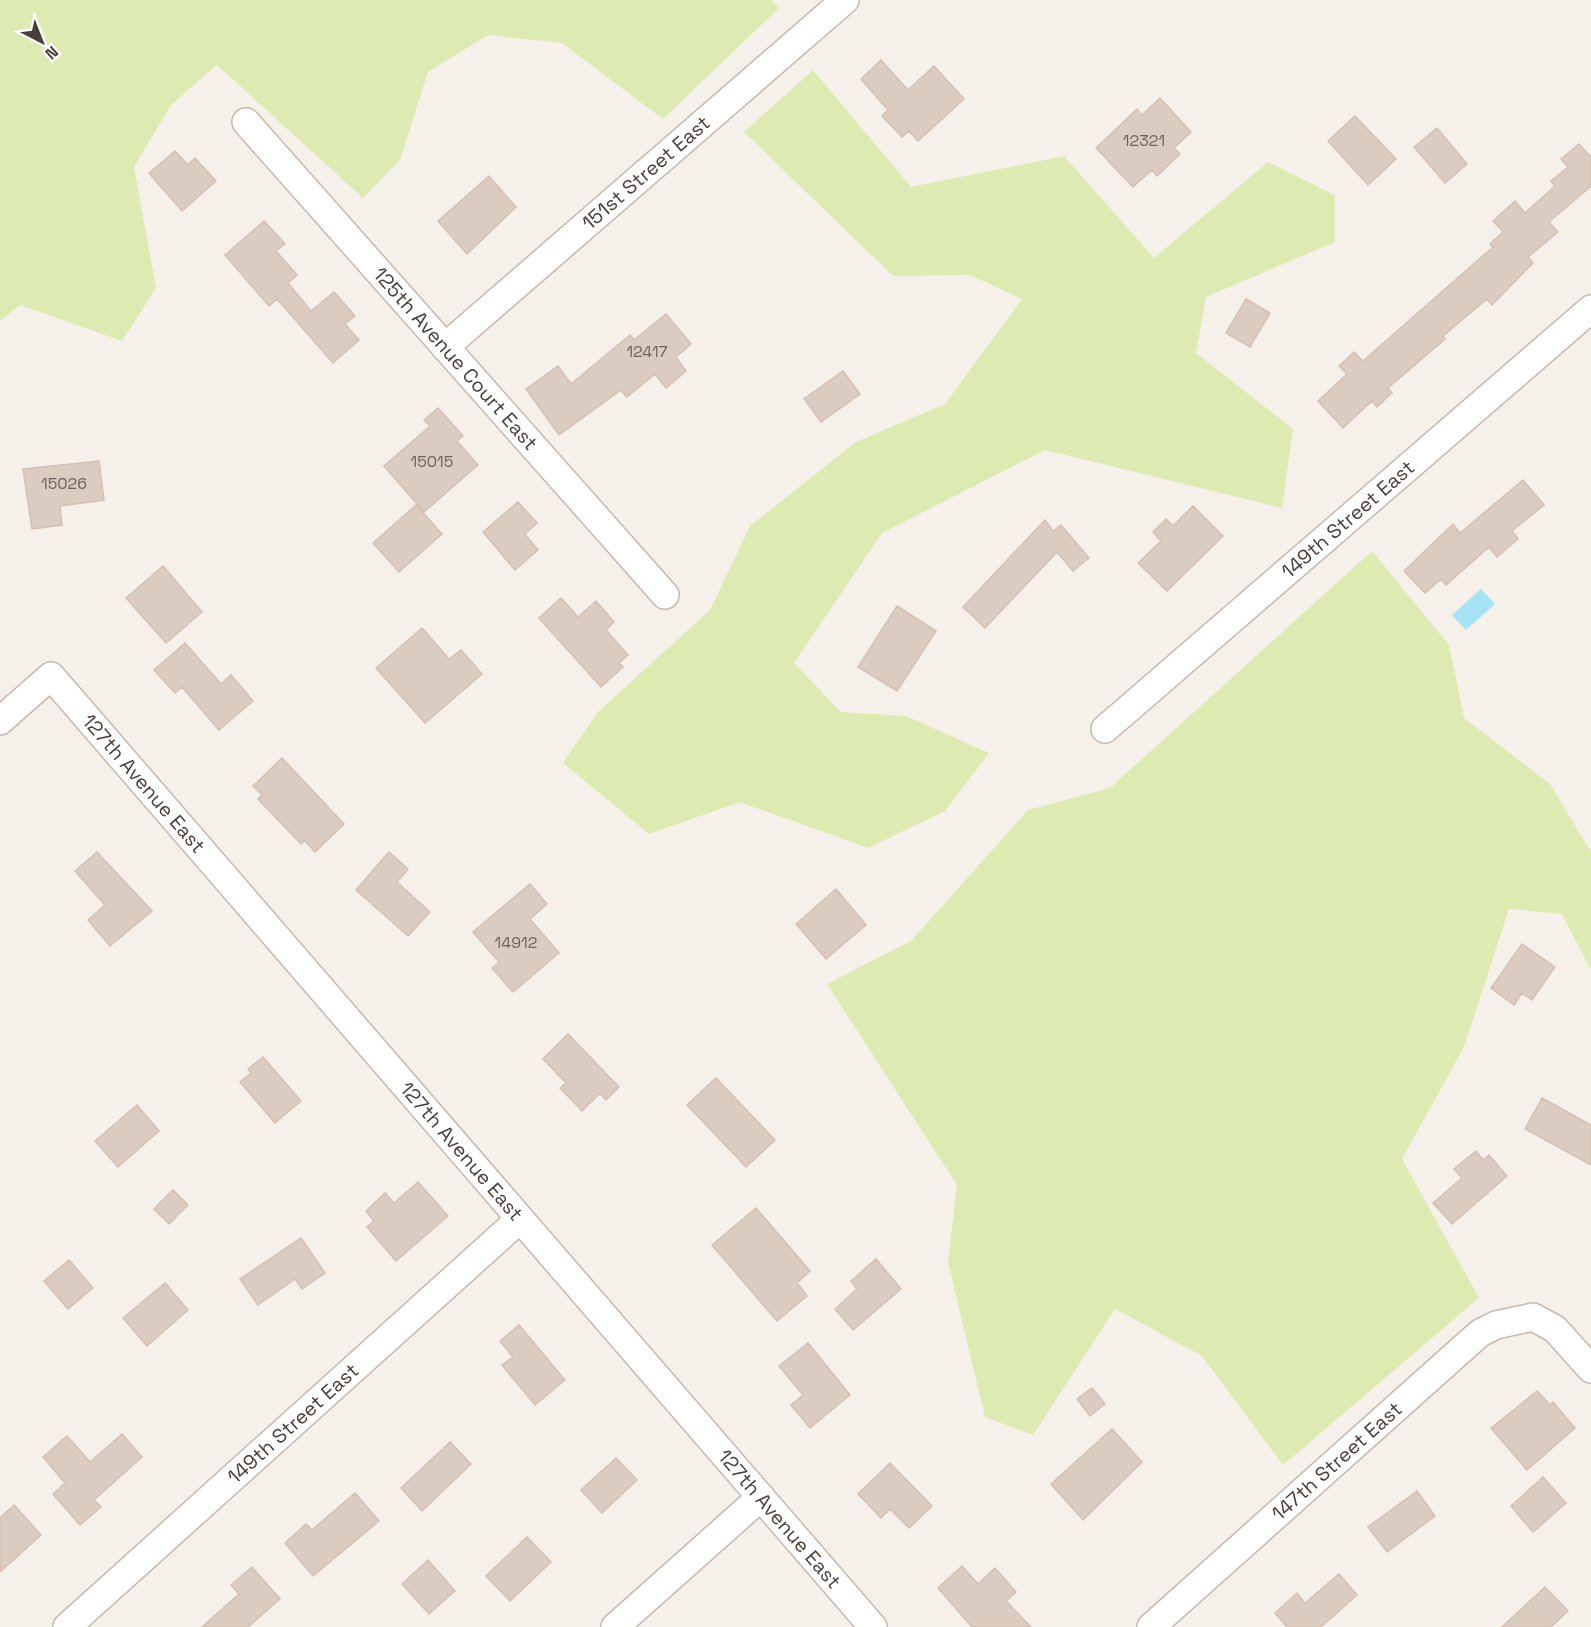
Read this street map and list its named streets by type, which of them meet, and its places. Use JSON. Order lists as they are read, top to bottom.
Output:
{
  "streets": {
    "street": [
      "151st Street East",
      "125th Avenue Court East",
      "149th Street East",
      "127th Avenue East",
      "147th Street East"
    ]
  },
  "crossings": [
    ["151st Street East", "125th Avenue Court East"],
    ["149th Street East", "127th Avenue East"]
  ],
  "house_numbers": [
    "12321",
    "12417",
    "15015",
    "15026",
    "14912"
  ],
  "north": "bottom right"
}
